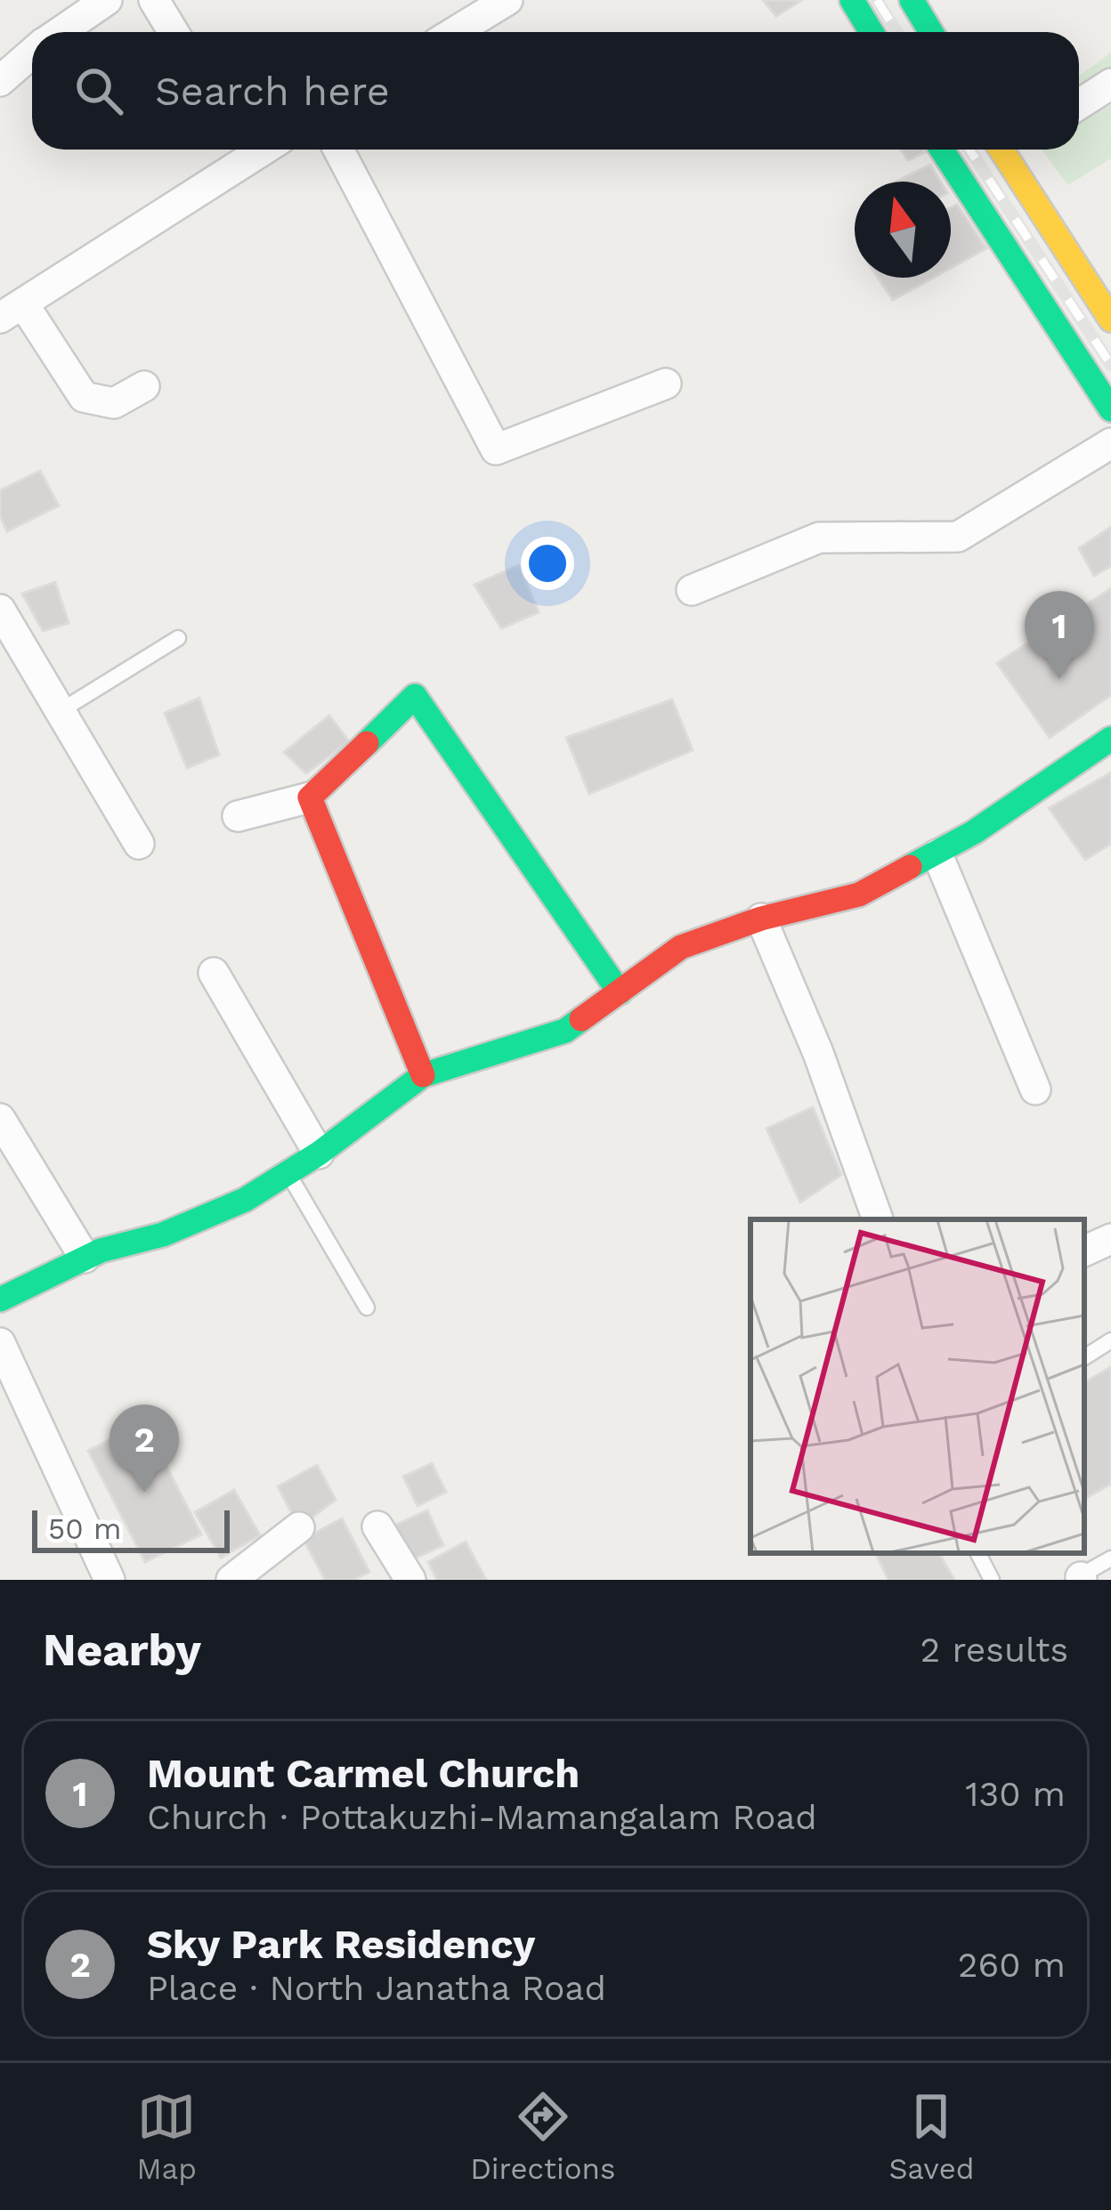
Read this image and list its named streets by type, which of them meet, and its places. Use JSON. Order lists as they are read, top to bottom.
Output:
{
  "scale_bar": "50 m",
  "north": "top",
  "page": {
    "search": "Search here",
    "pins": ["1", "2"],
    "scale": "50 m",
    "heading": ["Nearby", "2 results"],
    "list": [
      {
        "mark": "1",
        "name": "Mount Carmel Church",
        "note": "Church · Pottakuzhi-Mamangalam Road",
        "value": "130 m"
      },
      {
        "mark": "2",
        "name": "Sky Park Residency",
        "note": "Place · North Janatha Road",
        "value": "260 m"
      }
    ],
    "nav": ["Map", "Directions", "Saved"]
  }
}
